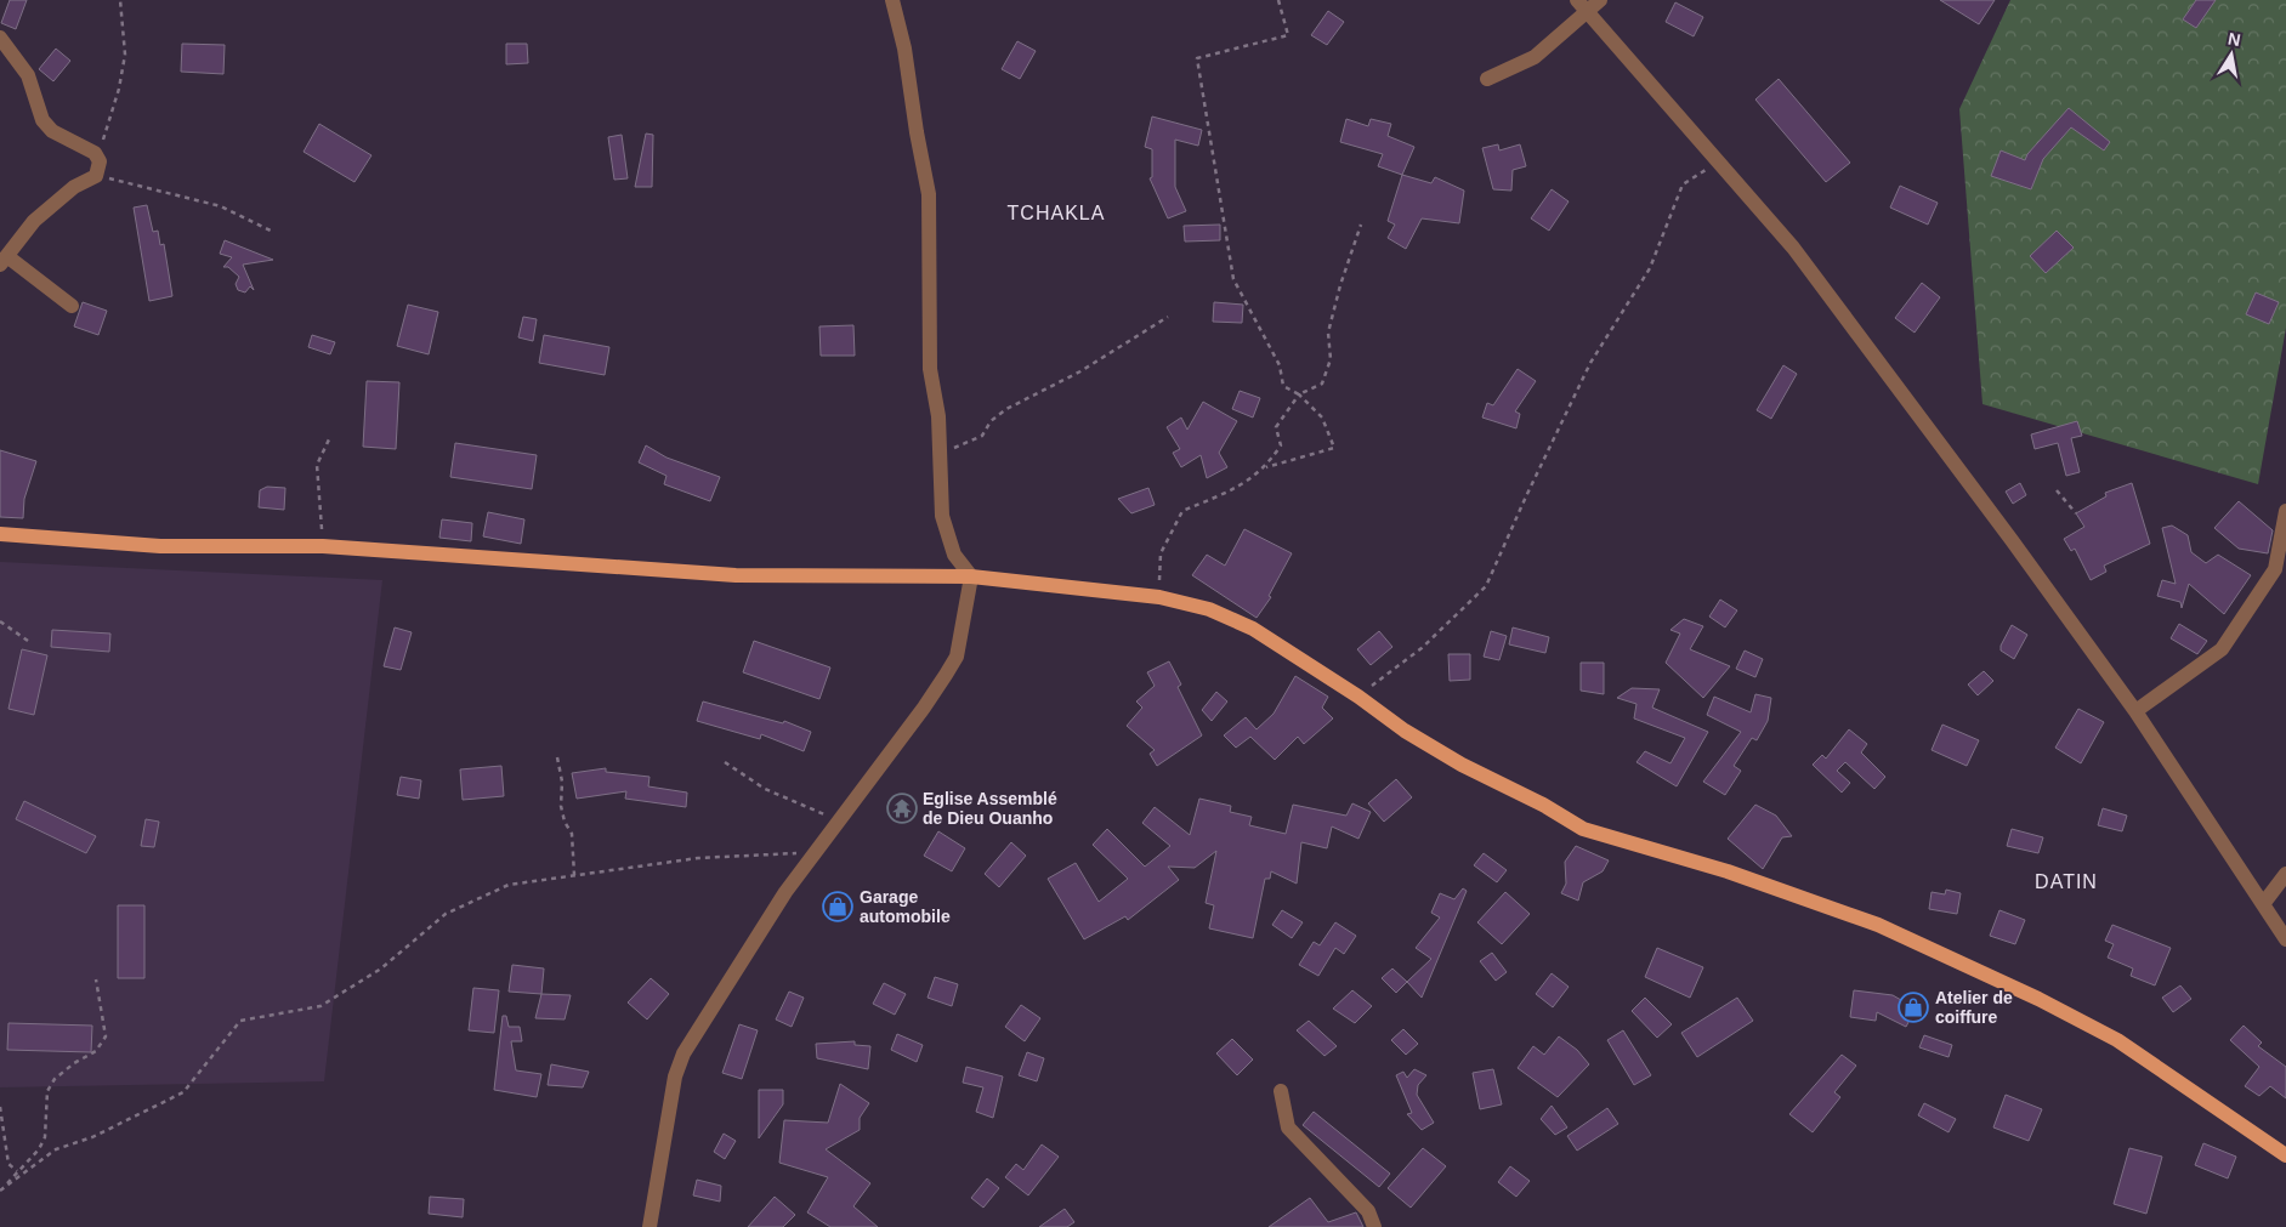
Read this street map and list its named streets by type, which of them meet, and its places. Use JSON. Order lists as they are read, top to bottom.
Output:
{
  "districts": ["TCHAKLA", "DATIN"],
  "places": {
    "temple": ["Eglise Assemblé de Dieu Ouanho"],
    "shop": ["Garage automobile", "Atelier de coiffure"]
  },
  "north": "top"
}
